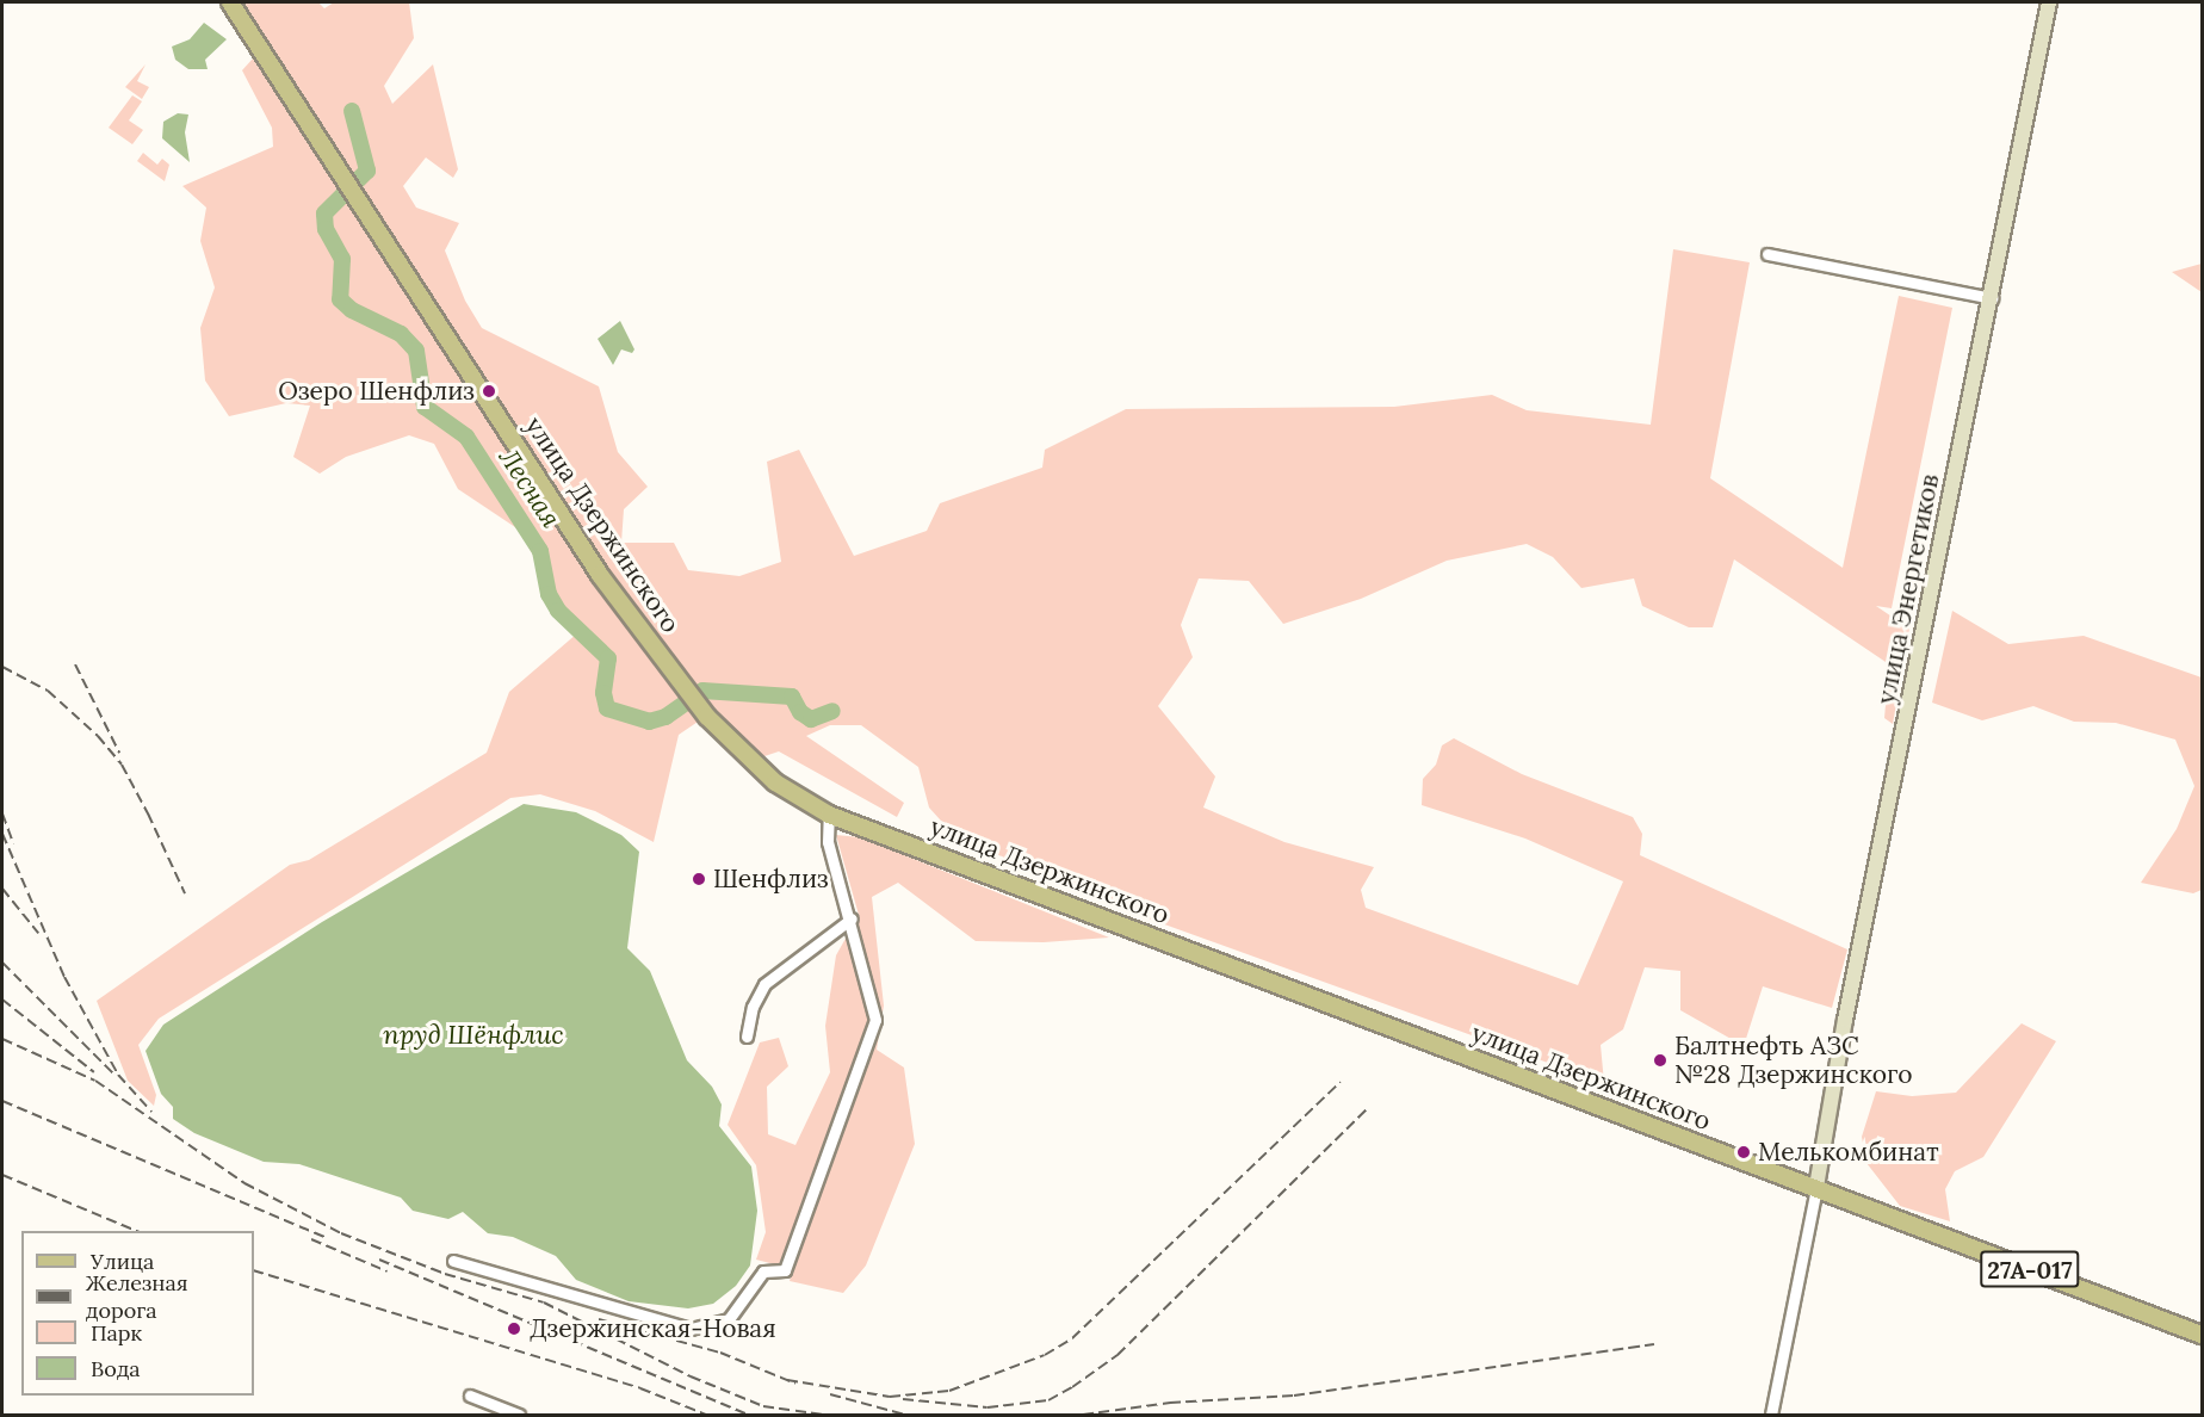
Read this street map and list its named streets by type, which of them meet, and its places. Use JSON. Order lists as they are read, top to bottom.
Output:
{
  "streets": {
    "main road": ["улица Дзержинского", "улица Энергетиков", "27А-017"]
  },
  "crossings": [
    ["улица Дзержинского", "улица Энергетиков"]
  ],
  "water": ["Лесная", "пруд Шёнфлис"],
  "places": [
    "Озеро Шенфлиз",
    "Шенфлиз",
    "Балтнефть АЗС №28 Дзержинского",
    "Мелькомбинат",
    "Дзержинская-Новая"
  ],
  "legend": [
    "Улица",
    "Железная дорога",
    "Парк",
    "Вода"
  ]
}
